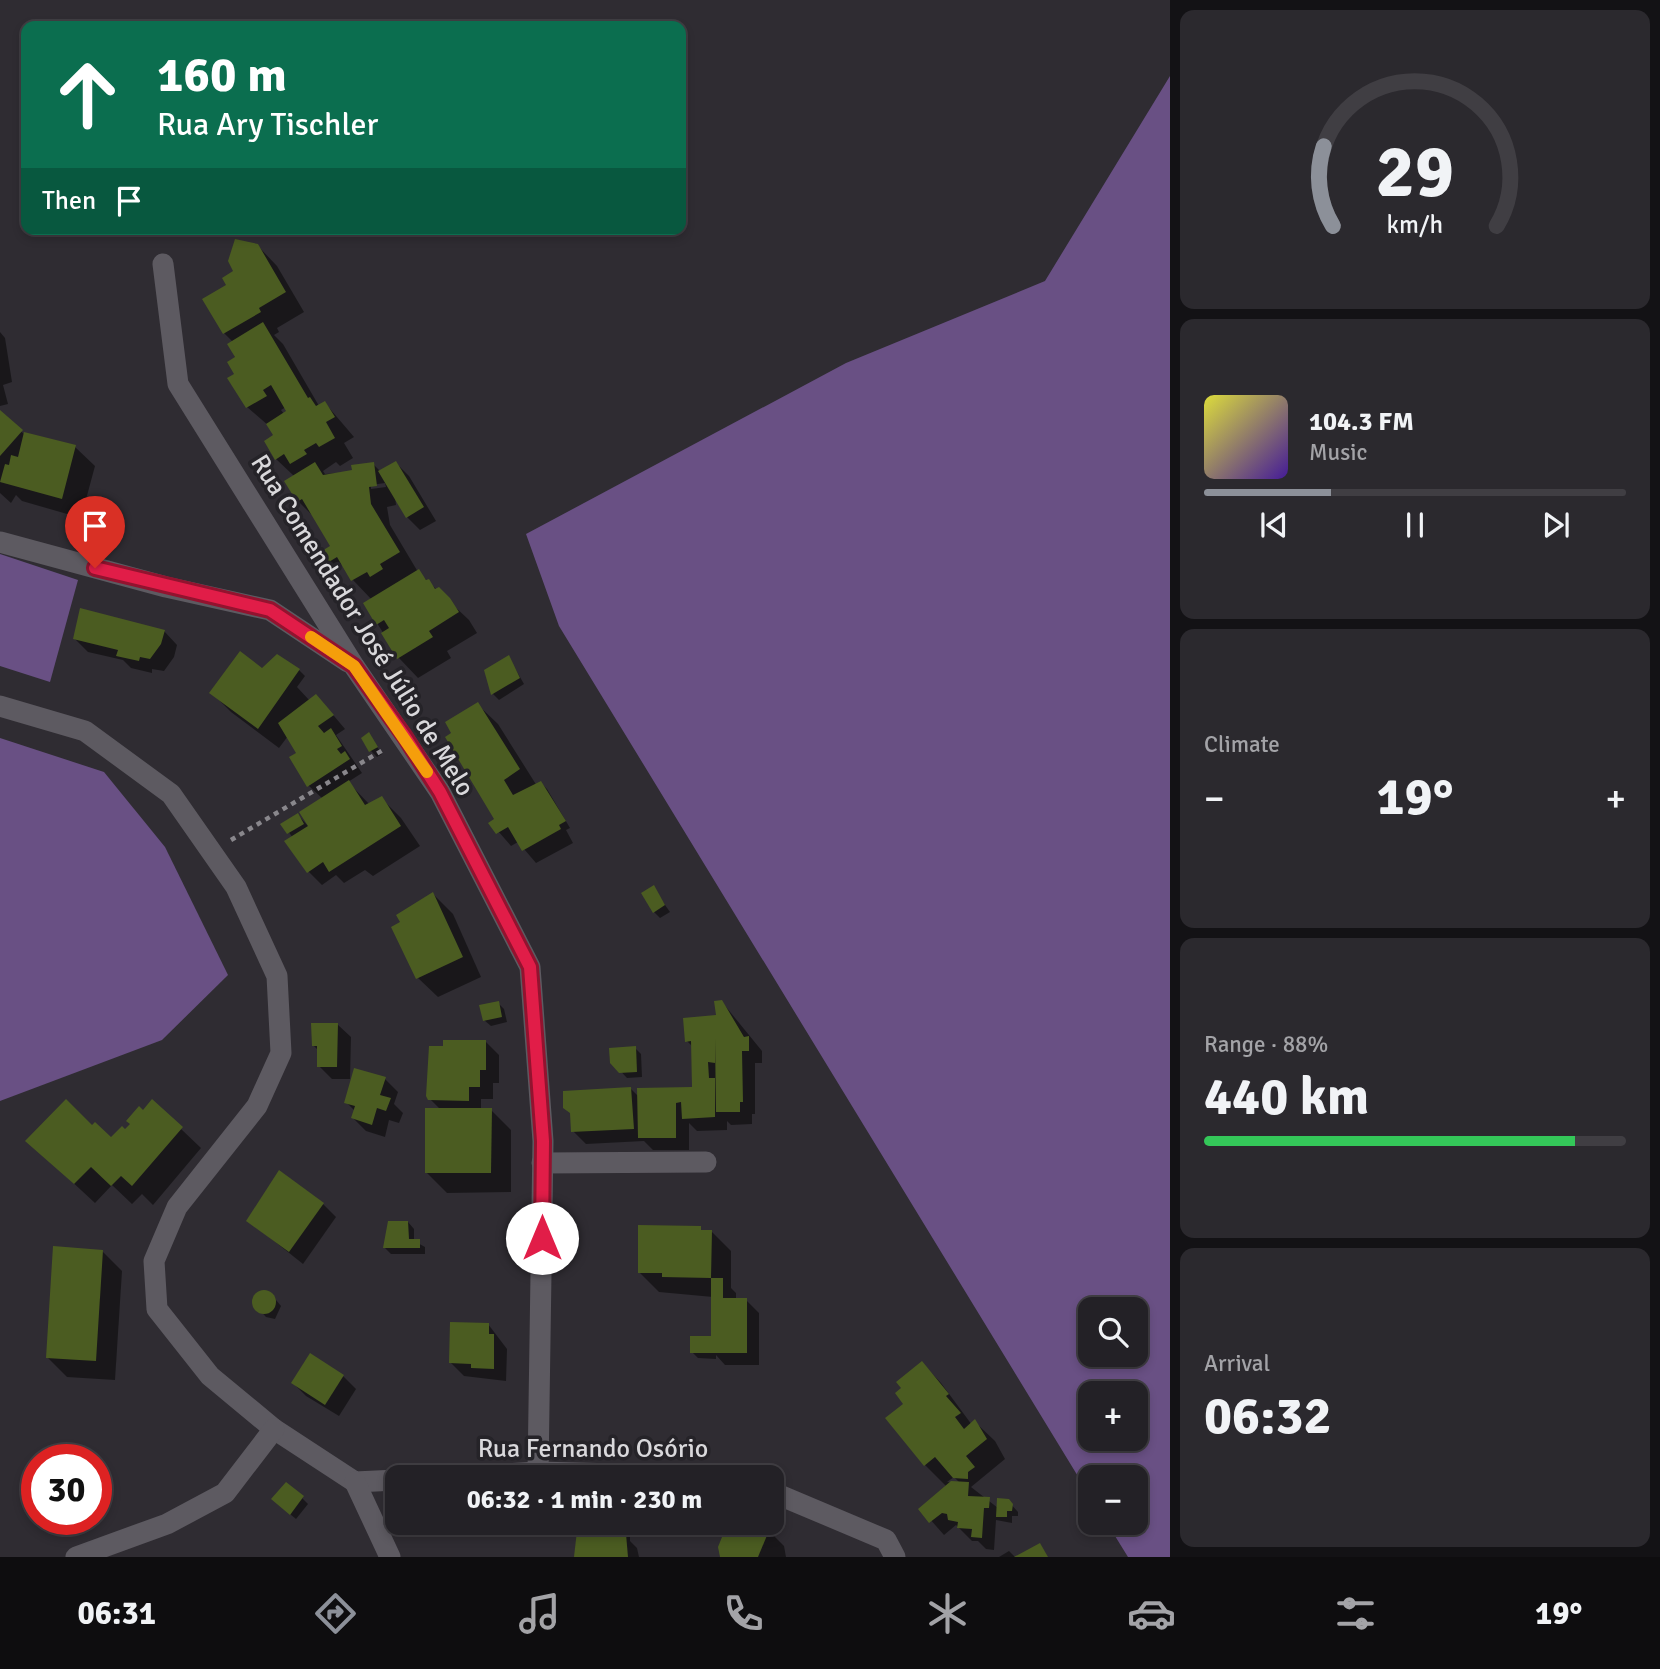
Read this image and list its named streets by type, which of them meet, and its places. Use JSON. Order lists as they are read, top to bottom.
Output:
{
  "streets": {
    "street": ["Rua Comendador José Júlio de Melo"]
  },
  "page": {
    "turn": ["160 m", "Rua Ary Tischler"],
    "then": "Then",
    "song": ["104.3 FM", "Music"],
    "tile": [
      "Climate",
      ["Range · 88%", "440 km"],
      ["Arrival", "06:32"]
    ],
    "heat": ["−", "19°", "+"],
    "map_buttons": ["+", "−"],
    "limit": "30",
    "trip": "06:32 · 1 min · 230 m",
    "tabs": ["06:31", "19°"],
    "gauge": ["29", "km/h"]
  }
}
